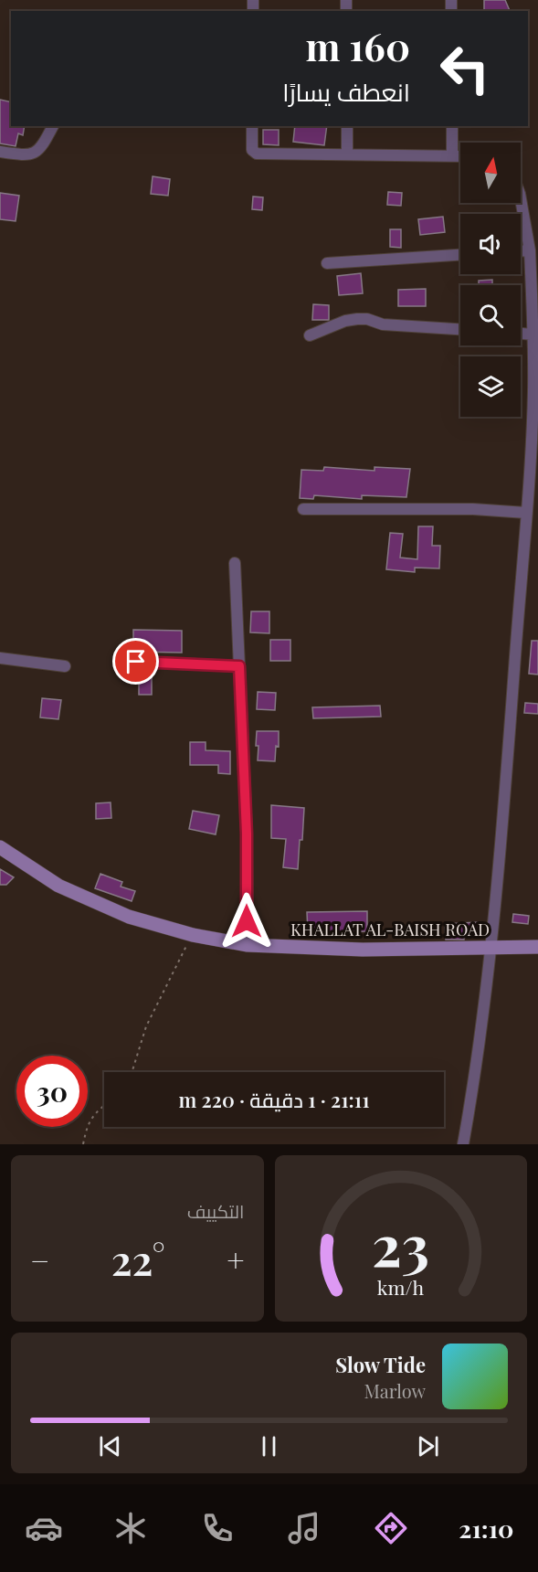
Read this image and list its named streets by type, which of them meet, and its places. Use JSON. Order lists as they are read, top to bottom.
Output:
{
  "streets": {
    "street": ["KHALLAT AL-BAISH ROAD"]
  },
  "north": "top",
  "page": {
    "turn": ["160 m", "انعطف يسارًا"],
    "limit": "30",
    "trip": "21:11 · 1 دقيقة · 220 m",
    "tile": "التكييف",
    "heat": ["−", "22°", "+"],
    "song": ["Slow Tide", "Marlow"],
    "tabs": "21:10",
    "gauge": ["23", "km/h"]
  }
}
